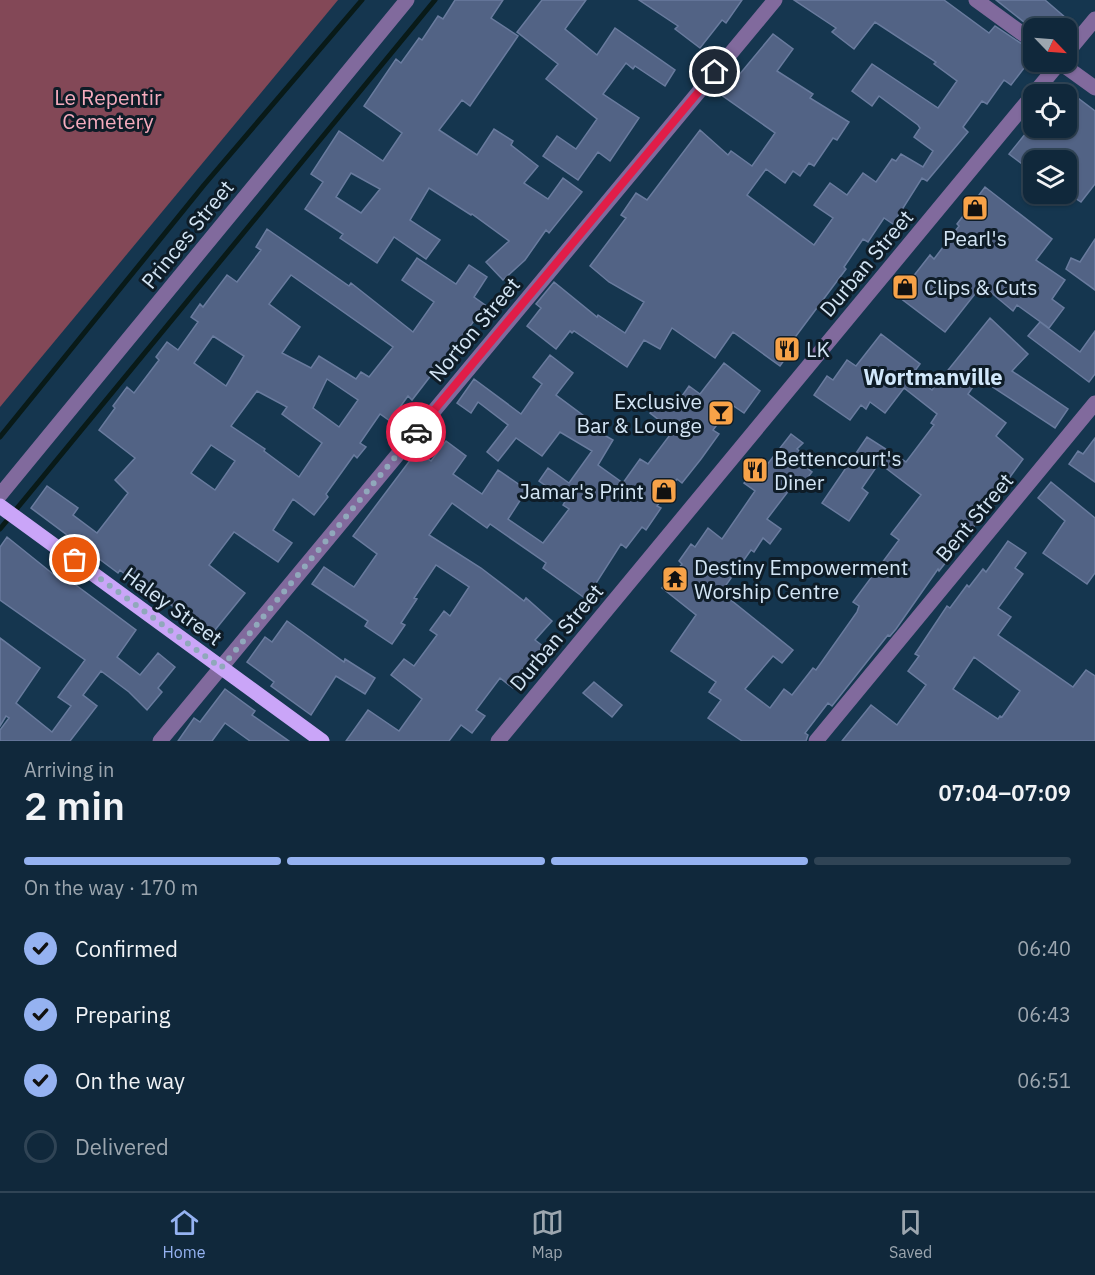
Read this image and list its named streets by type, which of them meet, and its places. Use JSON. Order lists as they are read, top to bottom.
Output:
{
  "streets": {
    "main road": ["Haley Street"],
    "street": [
      "Princes Street",
      "Durban Street",
      "Norton Street",
      "Bent Street"
    ]
  },
  "crossings": [
    ["Norton Street", "Haley Street"]
  ],
  "districts": ["Wortmanville"],
  "parks": ["Le Repentir Cemetery"],
  "places": {
    "shop": ["Pearl's", "Clips & Cuts", "Jamar's Print"],
    "restaurant": ["LK", "Bettencourt's Diner"],
    "bar": ["Exclusive Bar & Lounge"],
    "temple": ["Destiny Empowerment Worship Centre"]
  },
  "north": "bottom right",
  "page": {
    "heading": ["2 min", "Arriving in", "07:04–07:09"],
    "bar": "On the way · 170 m",
    "list": [
      ["Confirmed", "06:40"],
      ["Preparing", "06:43"],
      ["On the way", "06:51"],
      "Delivered"
    ],
    "tabs": ["Home", "Map", "Saved"]
  }
}
